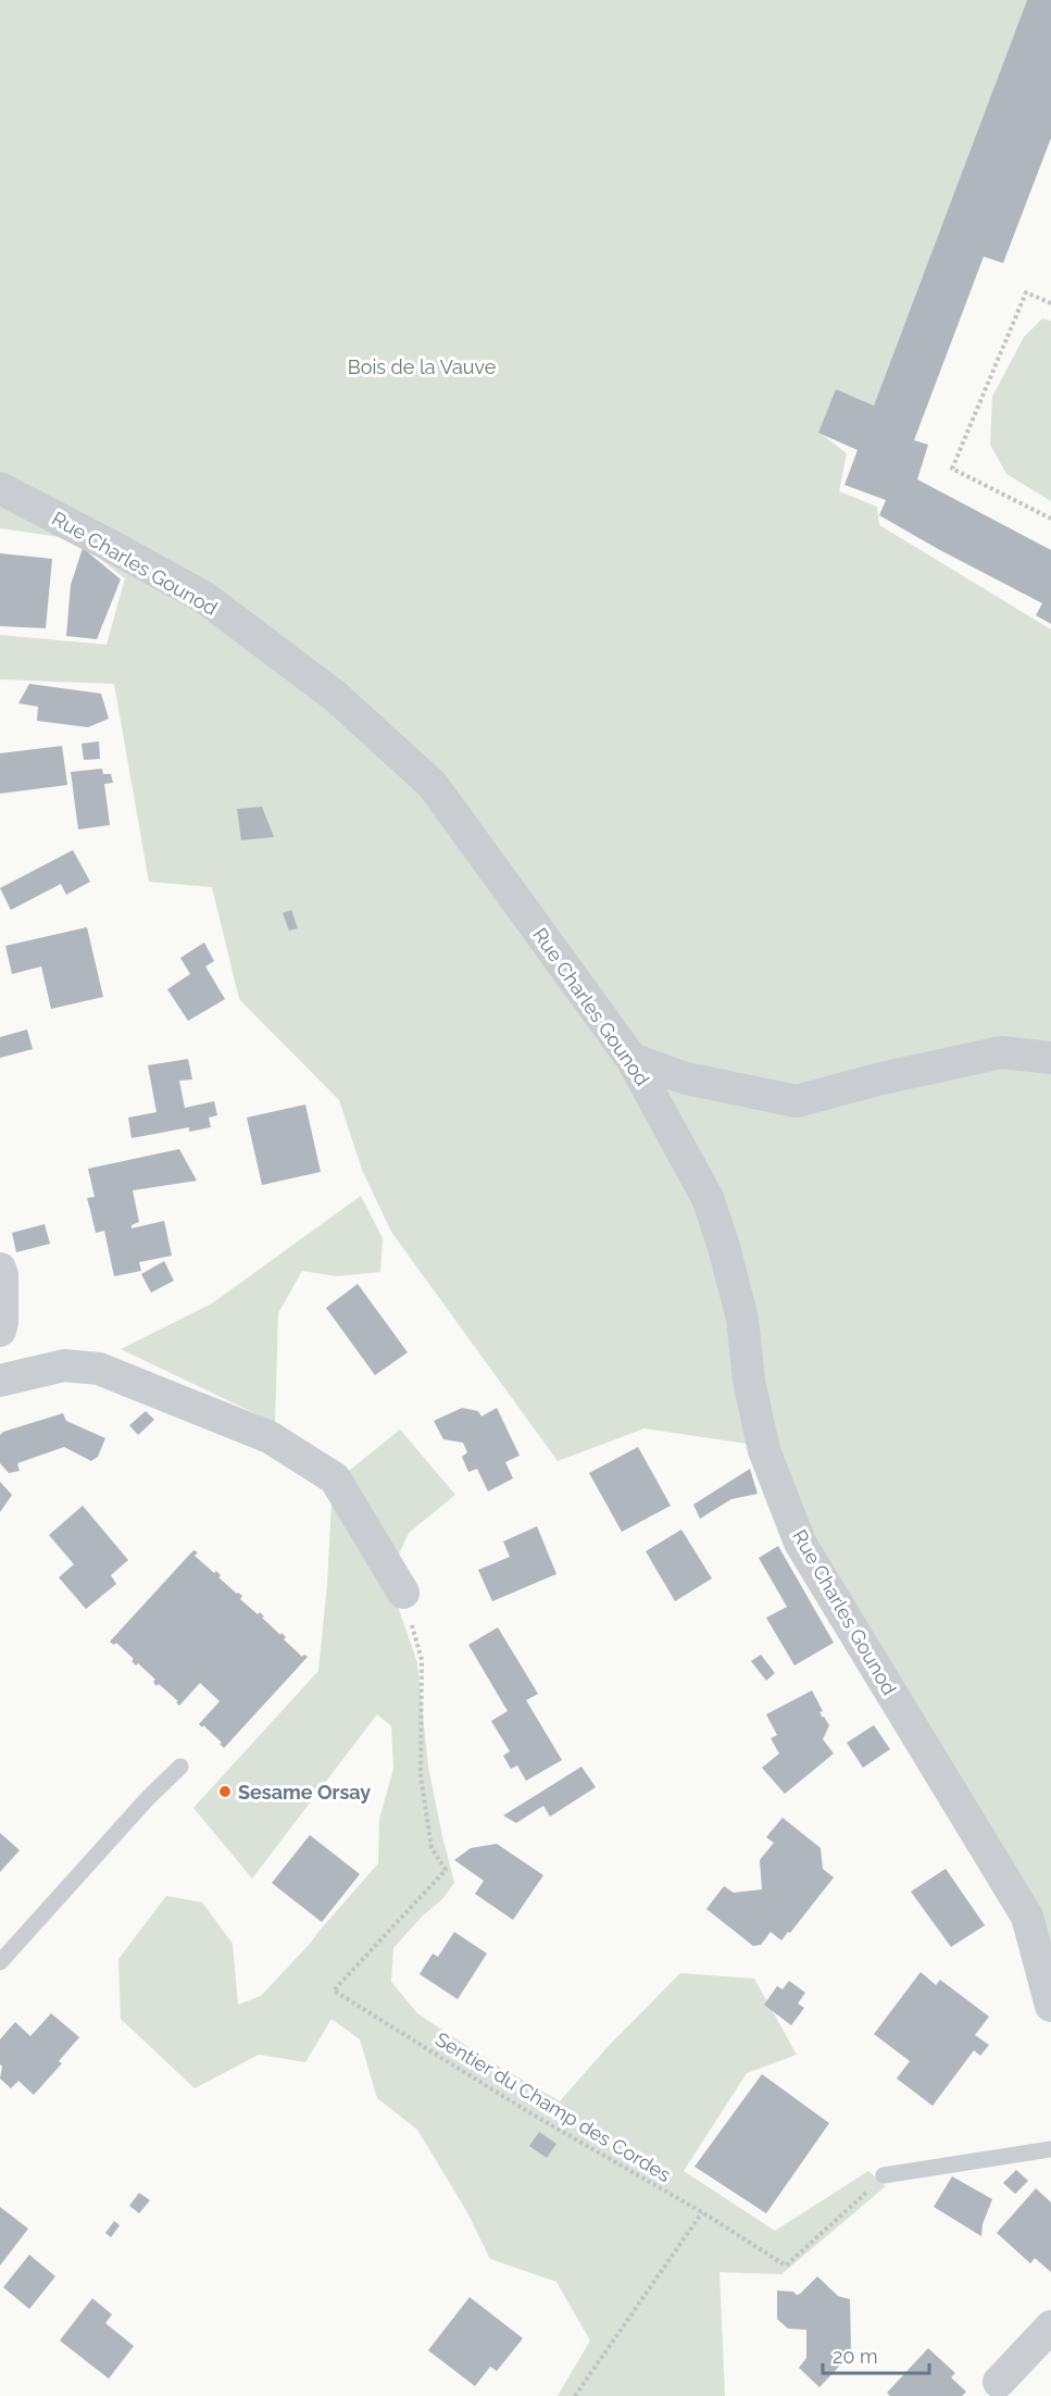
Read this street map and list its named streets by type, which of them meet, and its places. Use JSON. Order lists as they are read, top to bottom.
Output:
{
  "streets": {
    "street": ["Rue Charles Gounod"],
    "path": ["Sentier du Champ des Cordes"]
  },
  "parks": ["Bois de la Vauve"],
  "places": ["Sesame Orsay"],
  "scale_bar": "20 m"
}
